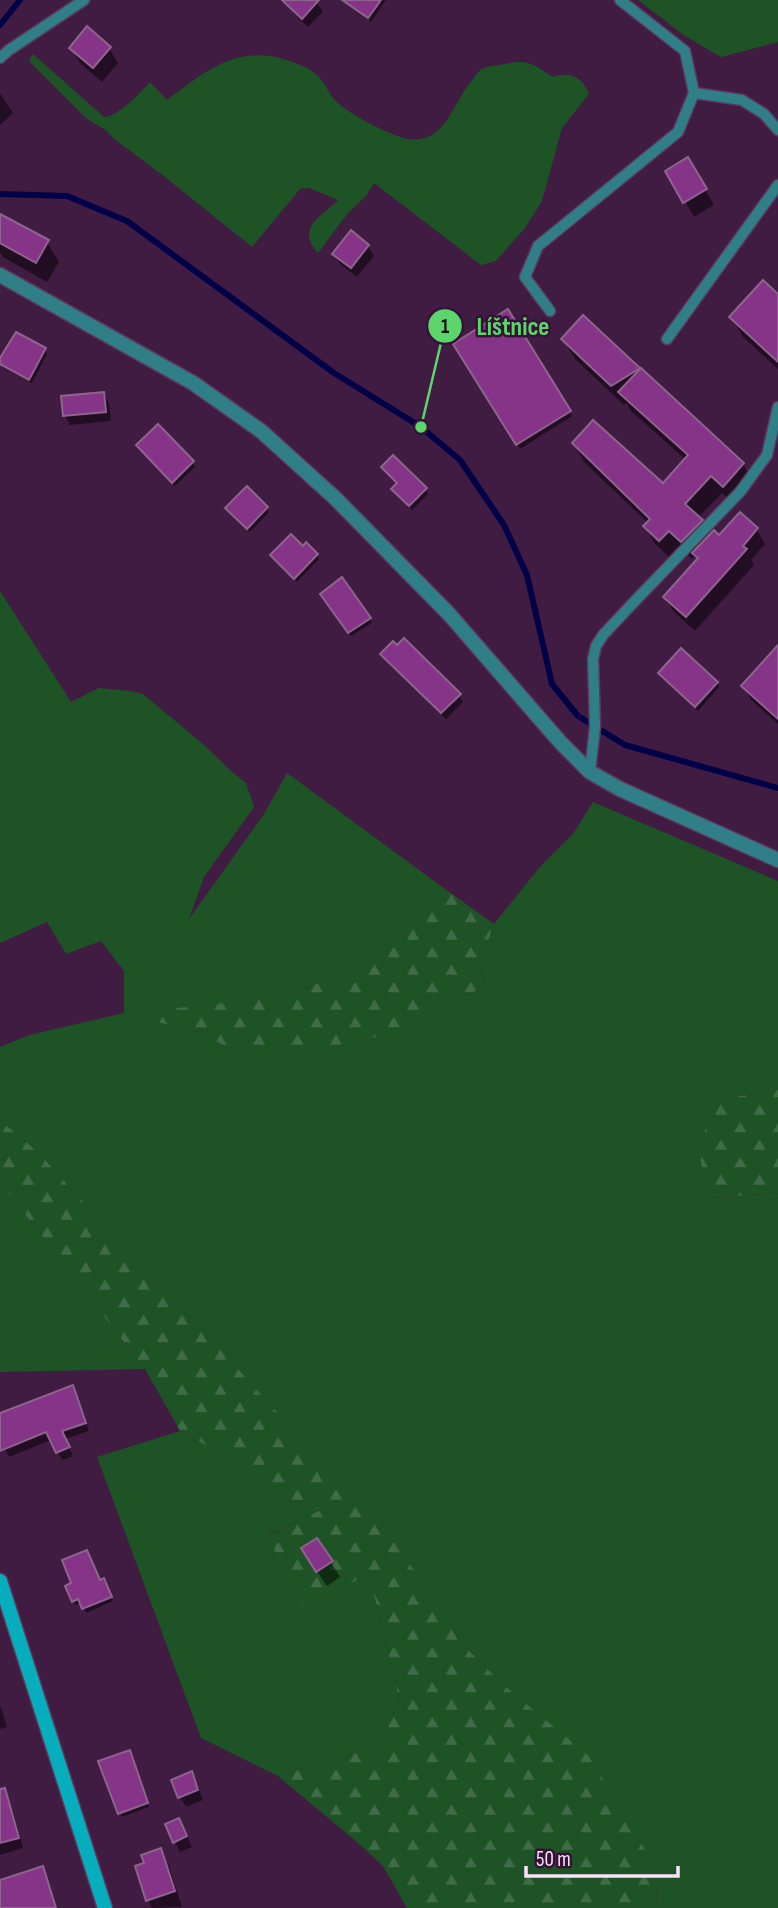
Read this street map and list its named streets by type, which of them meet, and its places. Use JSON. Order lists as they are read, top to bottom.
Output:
{
  "places": ["Líštnice"],
  "scale_bar": "50 m"
}
